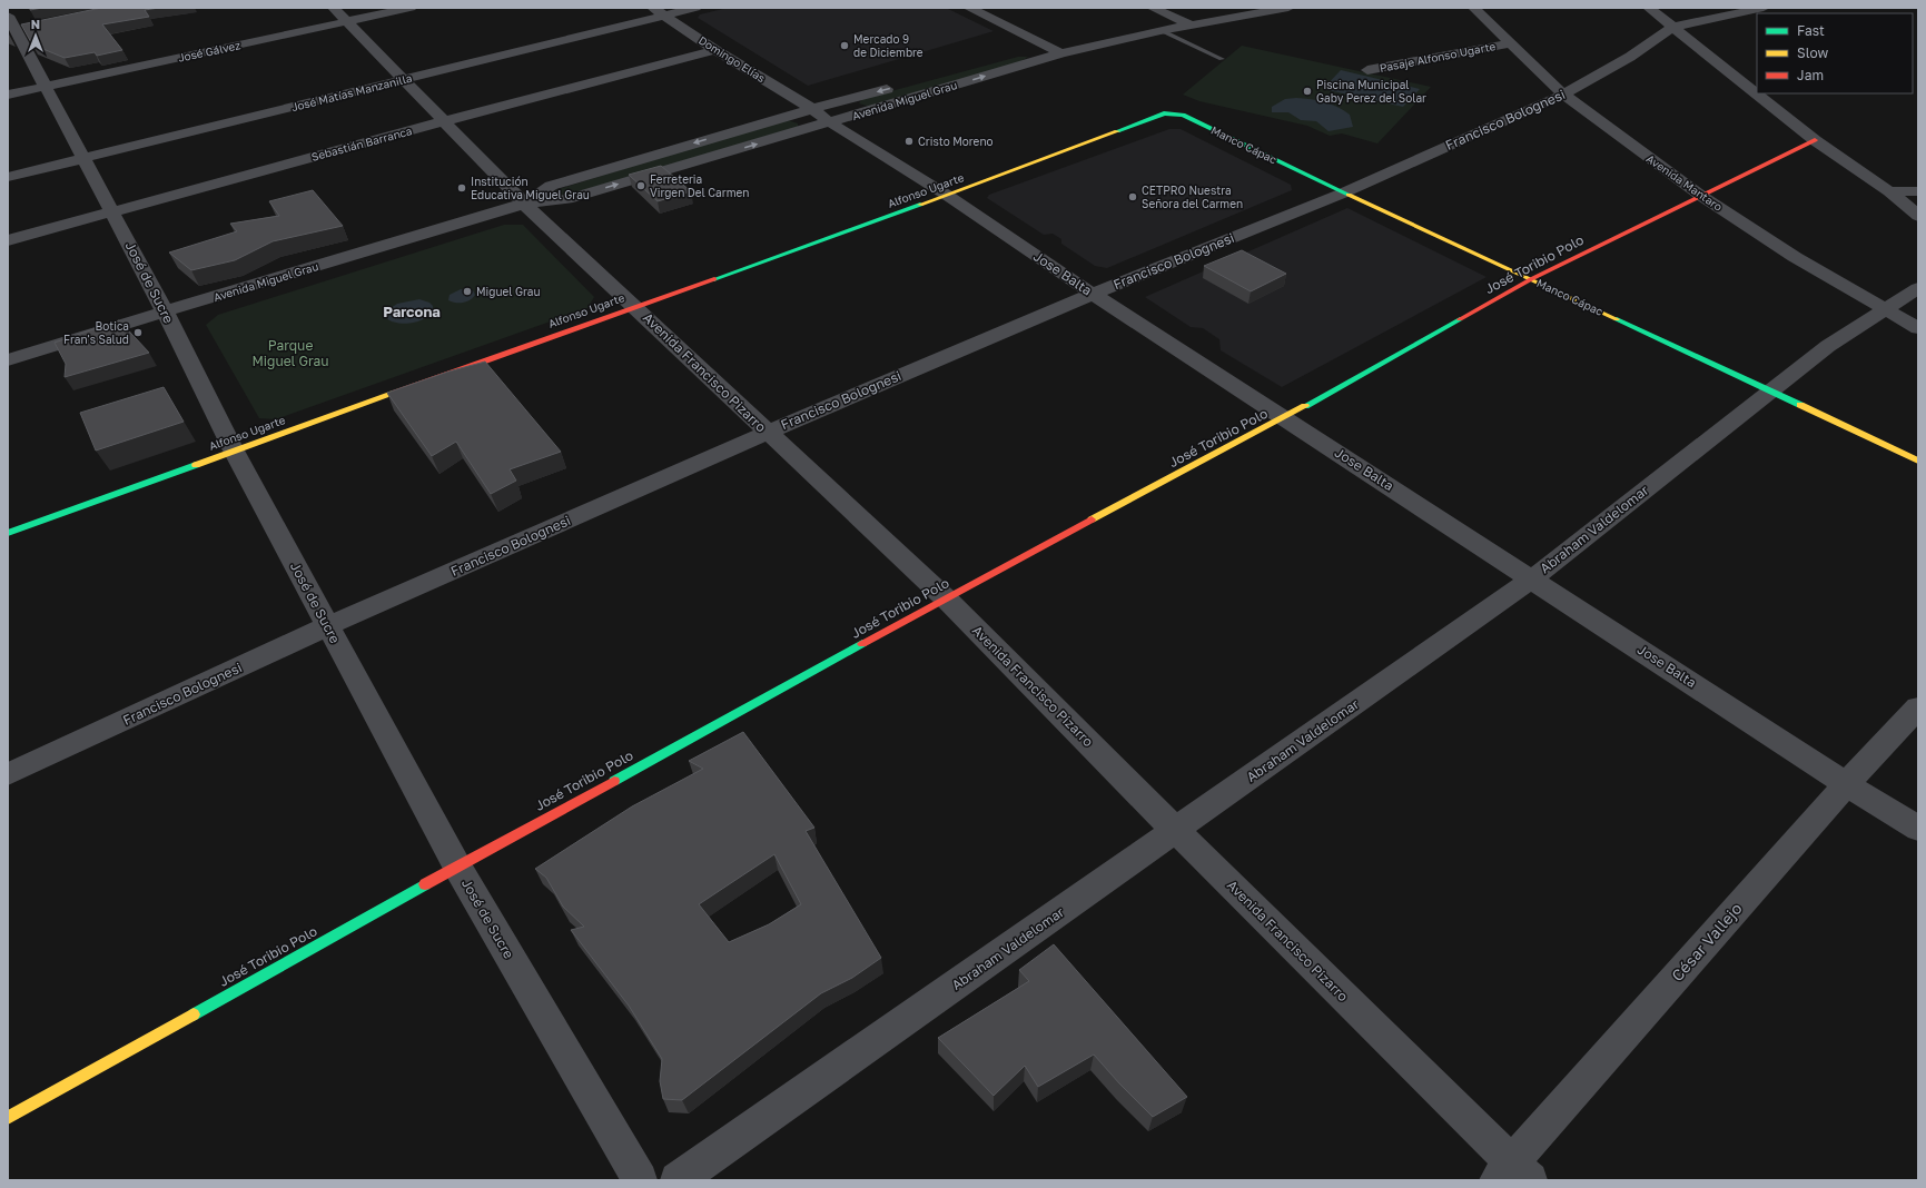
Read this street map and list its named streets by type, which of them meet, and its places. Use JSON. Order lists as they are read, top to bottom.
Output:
{
  "streets": {
    "street": [
      "José Gálvez",
      "Pasaje Alfonso Ugarte",
      "Domingo Elías",
      "José Matías Manzanilla",
      "Avenida Miguel Grau",
      "Francisco Bolognesi",
      "Sebastián Barranca",
      "Manco Cápac",
      "Avenida Mantaro",
      "Alfonso Ugarte",
      "José Toribio Polo",
      "Jose Balta",
      "José de Sucre",
      "Avenida Francisco Pizarro",
      "Abraham Valdelomar",
      "César Vallejo"
    ]
  },
  "crossings": [
    ["José Gálvez", "José de Sucre"],
    ["José Gálvez", "Avenida Francisco Pizarro"],
    ["Pasaje Alfonso Ugarte", "Avenida Mantaro"],
    ["Domingo Elías", "José Matías Manzanilla"],
    ["Domingo Elías", "Avenida Miguel Grau"],
    ["Domingo Elías", "Sebastián Barranca"],
    ["Domingo Elías", "Jose Balta"],
    ["José Matías Manzanilla", "José de Sucre"],
    ["José Matías Manzanilla", "Avenida Francisco Pizarro"],
    ["Avenida Miguel Grau", "Jose Balta"],
    ["Avenida Miguel Grau", "José de Sucre"],
    ["Avenida Miguel Grau", "Avenida Francisco Pizarro"],
    ["Francisco Bolognesi", "Manco Cápac"],
    ["Francisco Bolognesi", "Avenida Mantaro"],
    ["Francisco Bolognesi", "Jose Balta"],
    ["Francisco Bolognesi", "José de Sucre"],
    ["Francisco Bolognesi", "Avenida Francisco Pizarro"],
    ["Sebastián Barranca", "José de Sucre"],
    ["Sebastián Barranca", "Avenida Francisco Pizarro"],
    ["Manco Cápac", "Alfonso Ugarte"],
    ["Manco Cápac", "José Toribio Polo"],
    ["Manco Cápac", "Abraham Valdelomar"],
    ["Avenida Mantaro", "José Toribio Polo"],
    ["Avenida Mantaro", "Abraham Valdelomar"],
    ["Alfonso Ugarte", "Jose Balta"],
    ["Alfonso Ugarte", "José de Sucre"],
    ["Alfonso Ugarte", "Avenida Francisco Pizarro"],
    ["José Toribio Polo", "Jose Balta"],
    ["José Toribio Polo", "José de Sucre"],
    ["José Toribio Polo", "Avenida Francisco Pizarro"],
    ["Jose Balta", "Abraham Valdelomar"],
    ["Jose Balta", "César Vallejo"],
    ["Avenida Francisco Pizarro", "Abraham Valdelomar"],
    ["Avenida Francisco Pizarro", "César Vallejo"]
  ],
  "districts": ["Parcona"],
  "parks": ["Parque Miguel Grau"],
  "places": [
    "Mercado 9 de Diciembre",
    "Piscina Municipal Gaby Perez del Solar",
    "Cristo Moreno",
    "Ferreteria Virgen Del Carmen",
    "Institución Educativa Miguel Grau",
    "CETPRO Nuestra Señora del Carmen",
    "Miguel Grau",
    "Botica Fran's Salud"
  ],
  "legend": ["Fast", "Slow", "Jam"],
  "north": "top"
}
